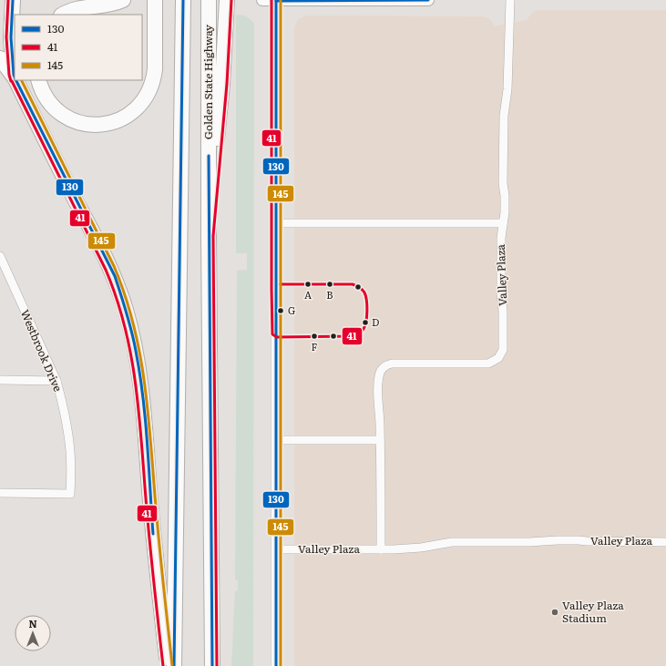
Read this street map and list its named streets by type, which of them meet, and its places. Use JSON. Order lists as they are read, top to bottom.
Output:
{
  "streets": {
    "highway": ["Golden State Highway"],
    "street": ["Valley Plaza", "Westbrook Drive"]
  },
  "places": [
    "A",
    "B",
    "G",
    "D",
    "F",
    "Valley Plaza Stadium"
  ],
  "lines": ["transit line 130", "transit line 41", "transit line 145"],
  "legend": ["130", "41", "145"],
  "north": "top"
}
